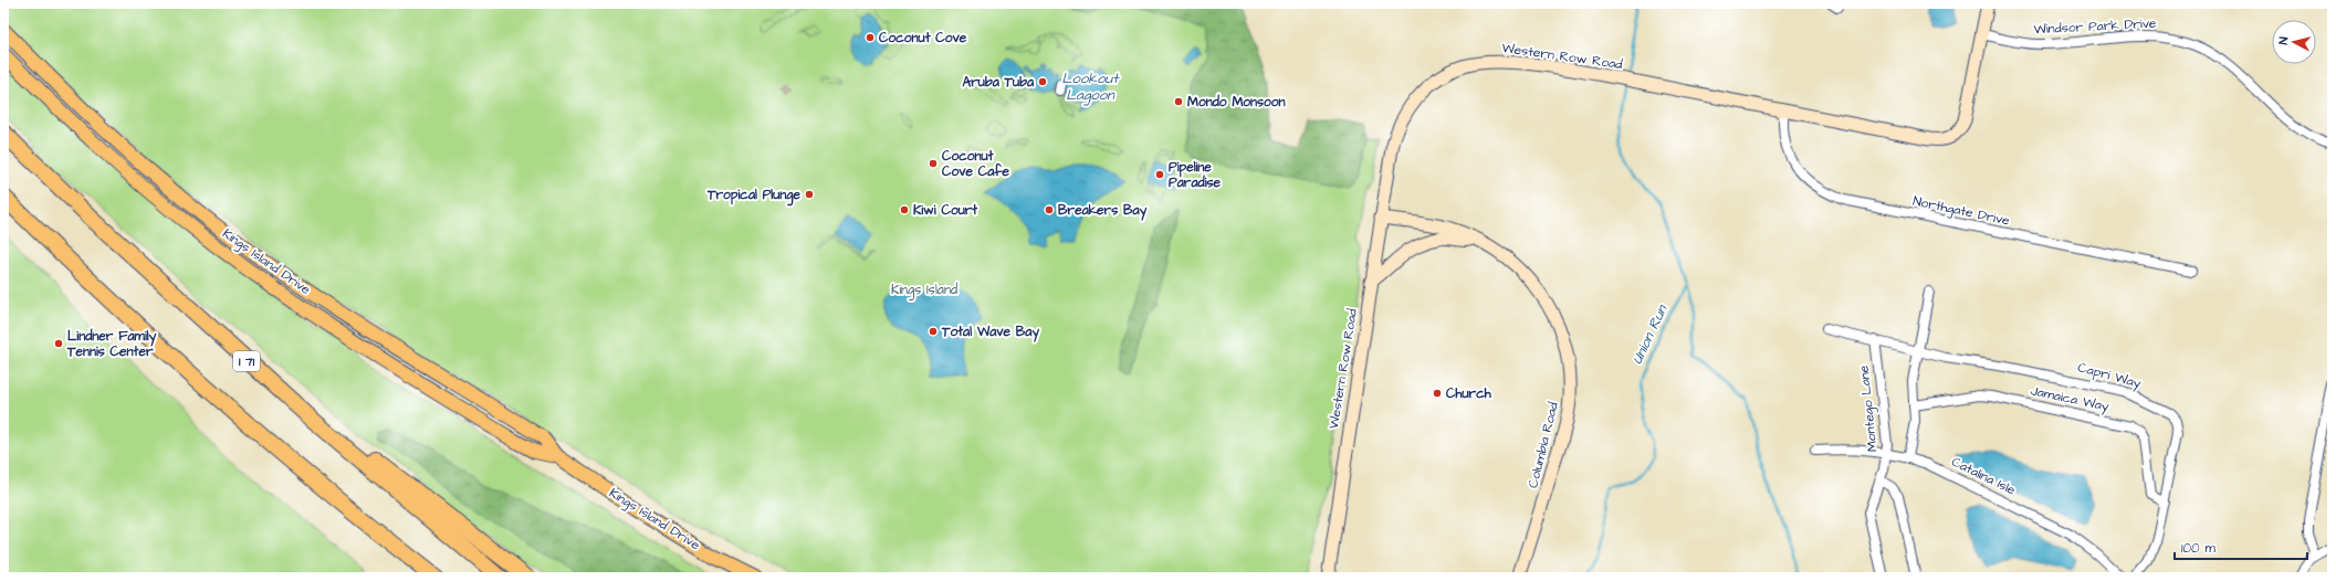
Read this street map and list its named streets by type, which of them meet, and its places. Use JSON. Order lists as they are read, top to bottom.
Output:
{
  "streets": {
    "highway": ["I 71"],
    "main road": ["Kings Island Drive"],
    "street": [
      "Windsor Park Drive",
      "Western Row Road",
      "Northgate Drive",
      "Capri Way",
      "Jamaica Way",
      "Montego Lane",
      "Columbia Road",
      "Catalina Isle"
    ]
  },
  "crossings": [
    ["Windsor Park Drive", "Western Row Road"],
    ["Western Row Road", "Northgate Drive"],
    ["Western Row Road", "Columbia Road"],
    ["Capri Way", "Jamaica Way"],
    ["Capri Way", "Montego Lane"],
    ["Montego Lane", "Catalina Isle"]
  ],
  "water": ["Lookout Lagoon", "Union Run"],
  "parks": ["Kings Island"],
  "places": [
    "Coconut Cove",
    "Aruba Tuba",
    "Mondo Monsoon",
    "Coconut Cove Cafe",
    "Pipeline Paradise",
    "Tropical Plunge",
    "Kiwi Court",
    "Breakers Bay",
    "Total Wave Bay",
    "Lindner Family Tennis Center",
    "Church"
  ],
  "scale_bar": "100 m",
  "north": "left"
}
